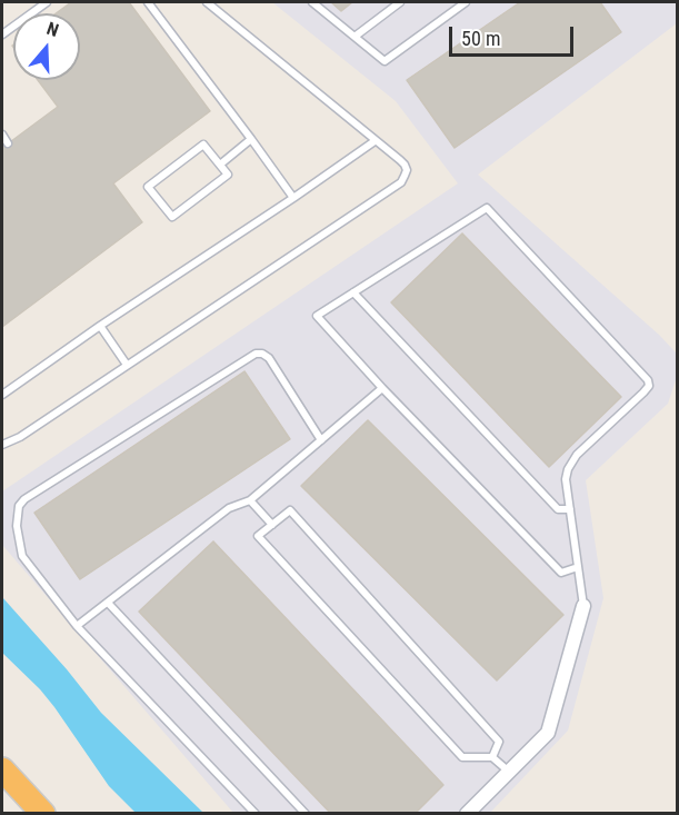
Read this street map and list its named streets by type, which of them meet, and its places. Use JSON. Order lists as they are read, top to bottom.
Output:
{
  "scale_bar": "50 m",
  "north": "top"
}
